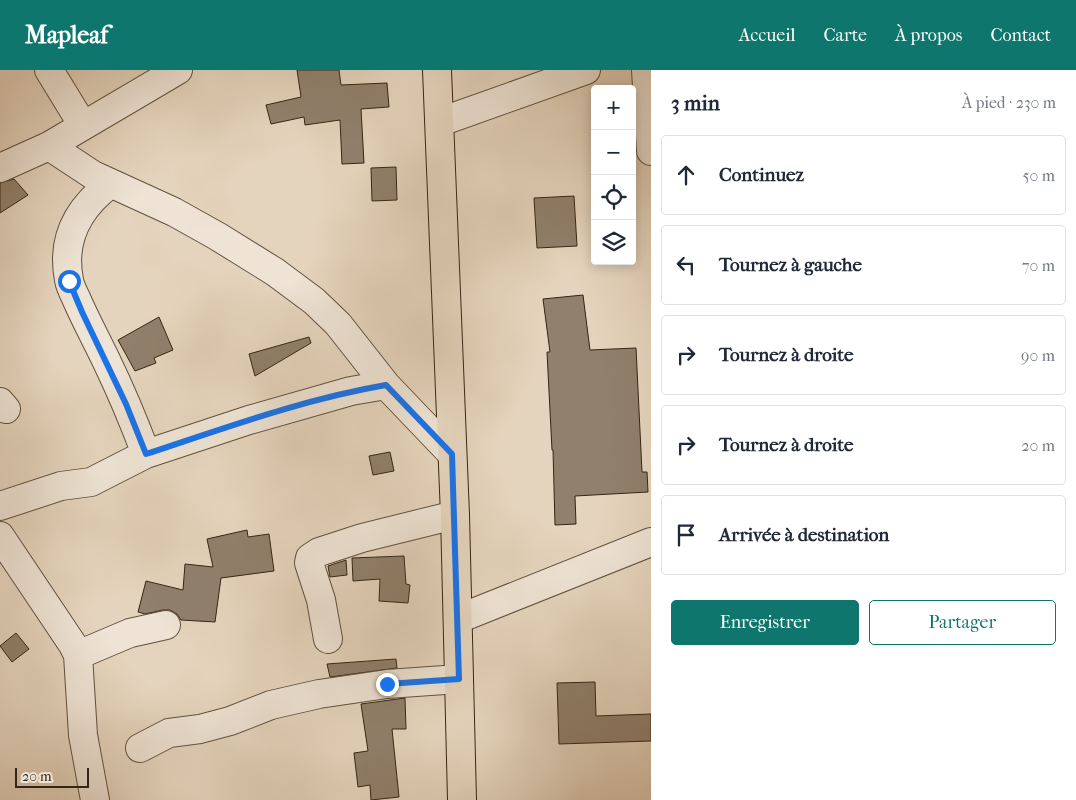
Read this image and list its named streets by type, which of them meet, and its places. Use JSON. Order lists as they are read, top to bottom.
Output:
{
  "scale_bar": "20 m",
  "page": {
    "header": "Mapleaf",
    "nav": [
      "Accueil",
      "Carte",
      "À propos",
      "Contact"
    ],
    "heading": ["3 min", "À pied · 230 m"],
    "map_buttons": ["+", "−"],
    "list": [
      ["Continuez", "50 m"],
      ["Tournez à gauche", "70 m"],
      ["Tournez à droite", "90 m"],
      ["Tournez à droite", "20 m"],
      "Arrivée à destination"
    ],
    "buttons": ["Enregistrer", "Partager"],
    "scale": "20 m"
  }
}
